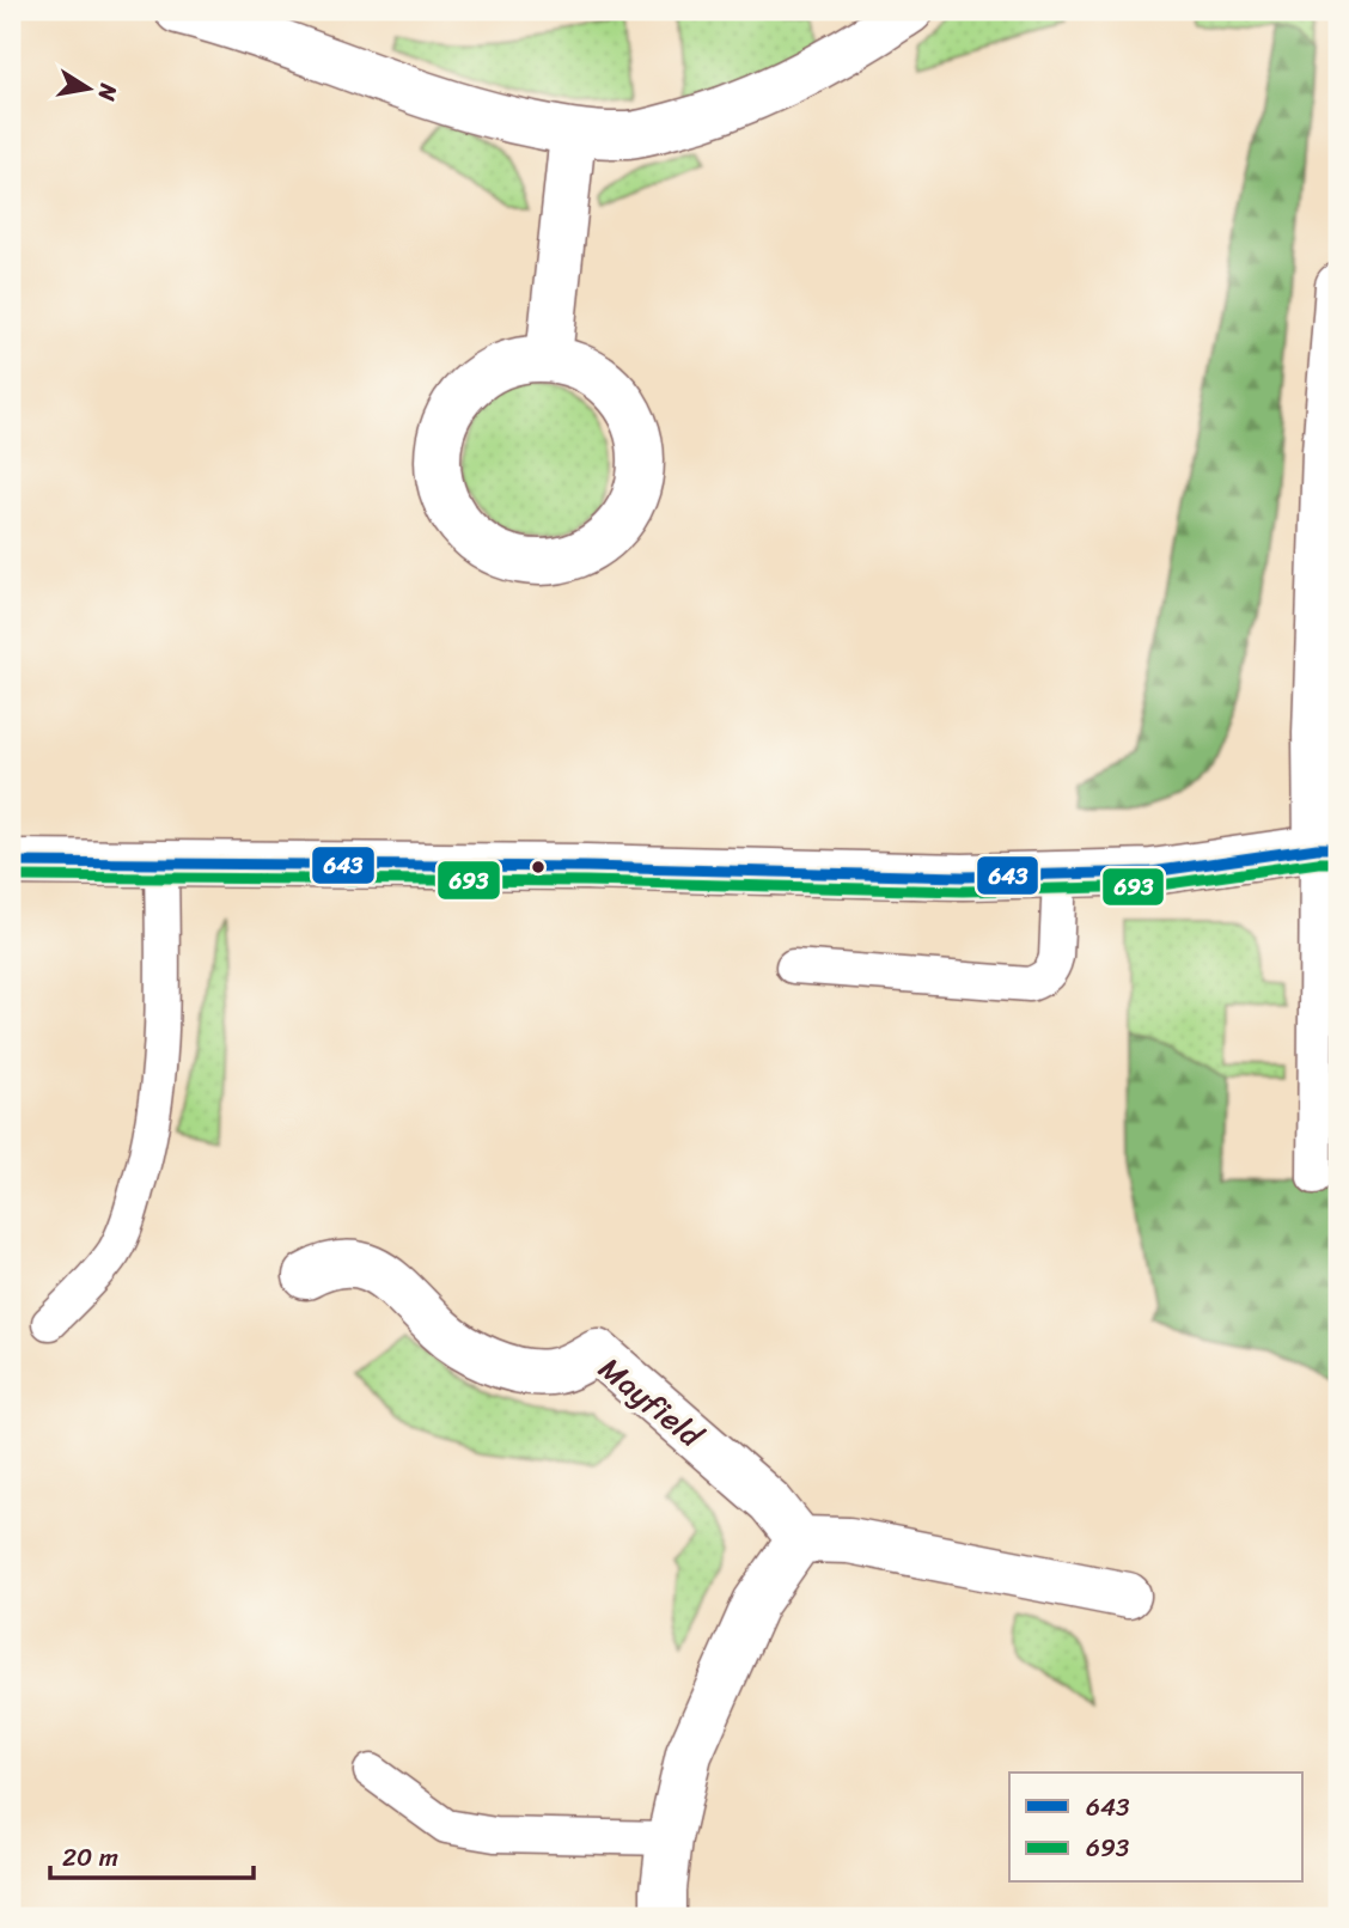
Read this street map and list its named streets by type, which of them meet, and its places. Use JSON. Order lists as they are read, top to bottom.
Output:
{
  "streets": {
    "street": ["Mayfield"]
  },
  "lines": ["transit line 643", "transit line 693"],
  "legend": ["643", "693"],
  "scale_bar": "20 m",
  "north": "right"
}
